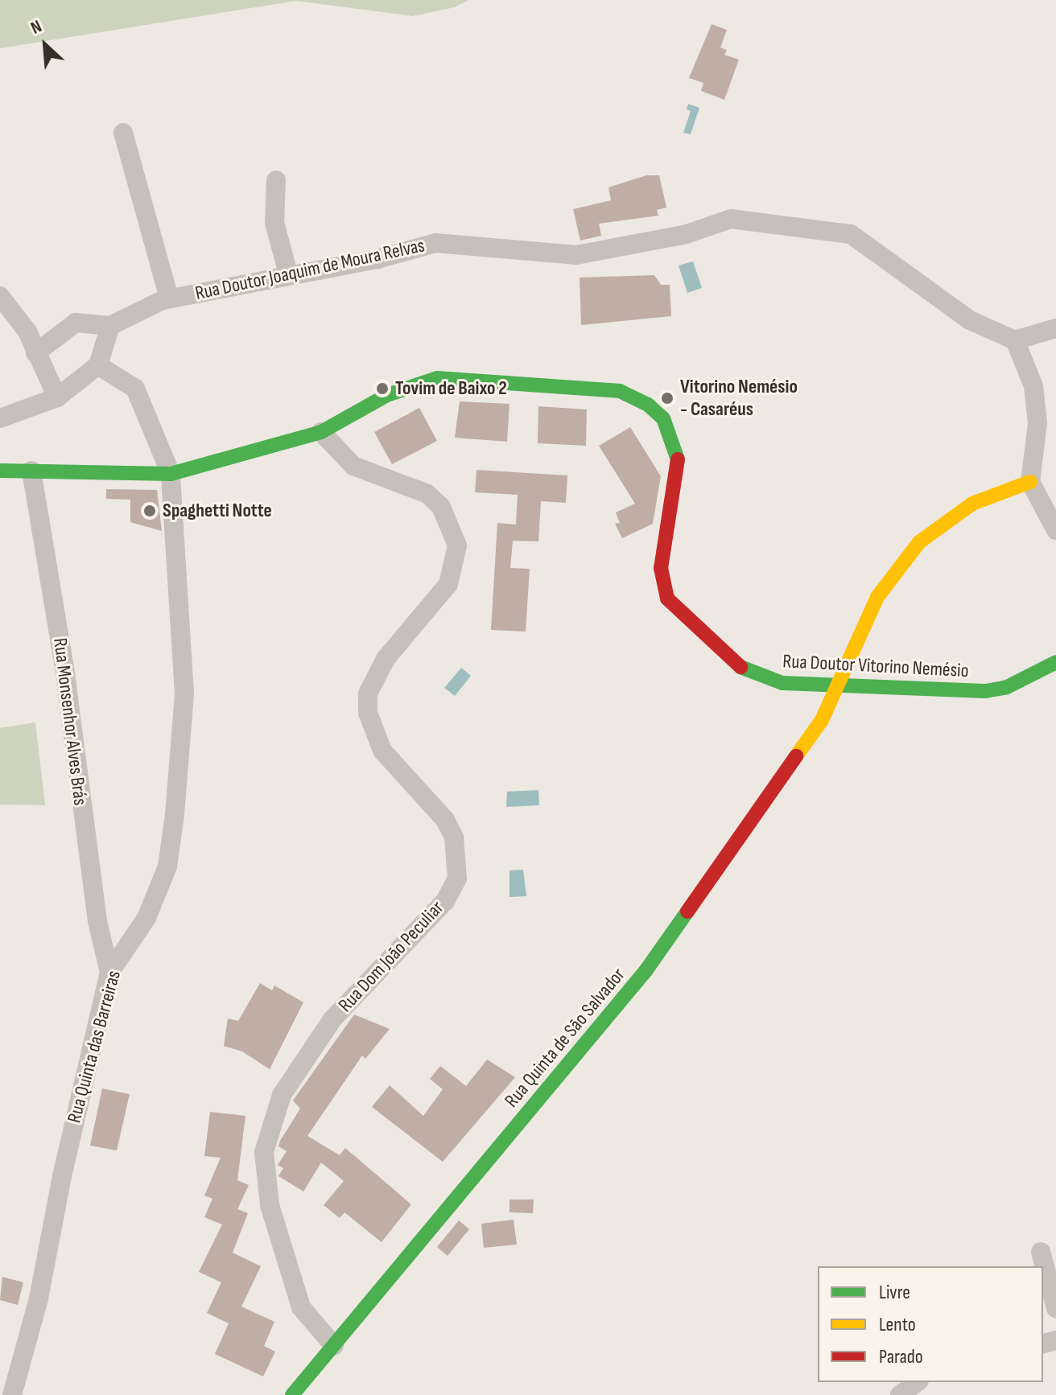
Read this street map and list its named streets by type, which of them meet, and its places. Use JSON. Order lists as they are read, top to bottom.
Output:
{
  "streets": {
    "street": [
      "Rua Doutor Joaquim de Moura Relvas",
      "Rua Doutor Vitorino Nemésio",
      "Rua Monsenhor Alves Brás",
      "Rua Dom João Peculiar",
      "Rua Quinta de São Salvador",
      "Rua Quinta das Barreiras"
    ]
  },
  "crossings": [
    ["Rua Doutor Vitorino Nemésio", "Rua Monsenhor Alves Brás"],
    ["Rua Doutor Vitorino Nemésio", "Rua Dom João Peculiar"],
    ["Rua Doutor Vitorino Nemésio", "Rua Quinta de São Salvador"],
    ["Rua Doutor Vitorino Nemésio", "Rua Quinta das Barreiras"],
    ["Rua Monsenhor Alves Brás", "Rua Quinta das Barreiras"],
    ["Rua Dom João Peculiar", "Rua Quinta de São Salvador"]
  ],
  "places": ["Tovim de Baixo 2", "Vitorino Nemésio - Casaréus", "Spaghetti Notte"],
  "legend": ["Livre", "Lento", "Parado"],
  "north": "top left"
}
